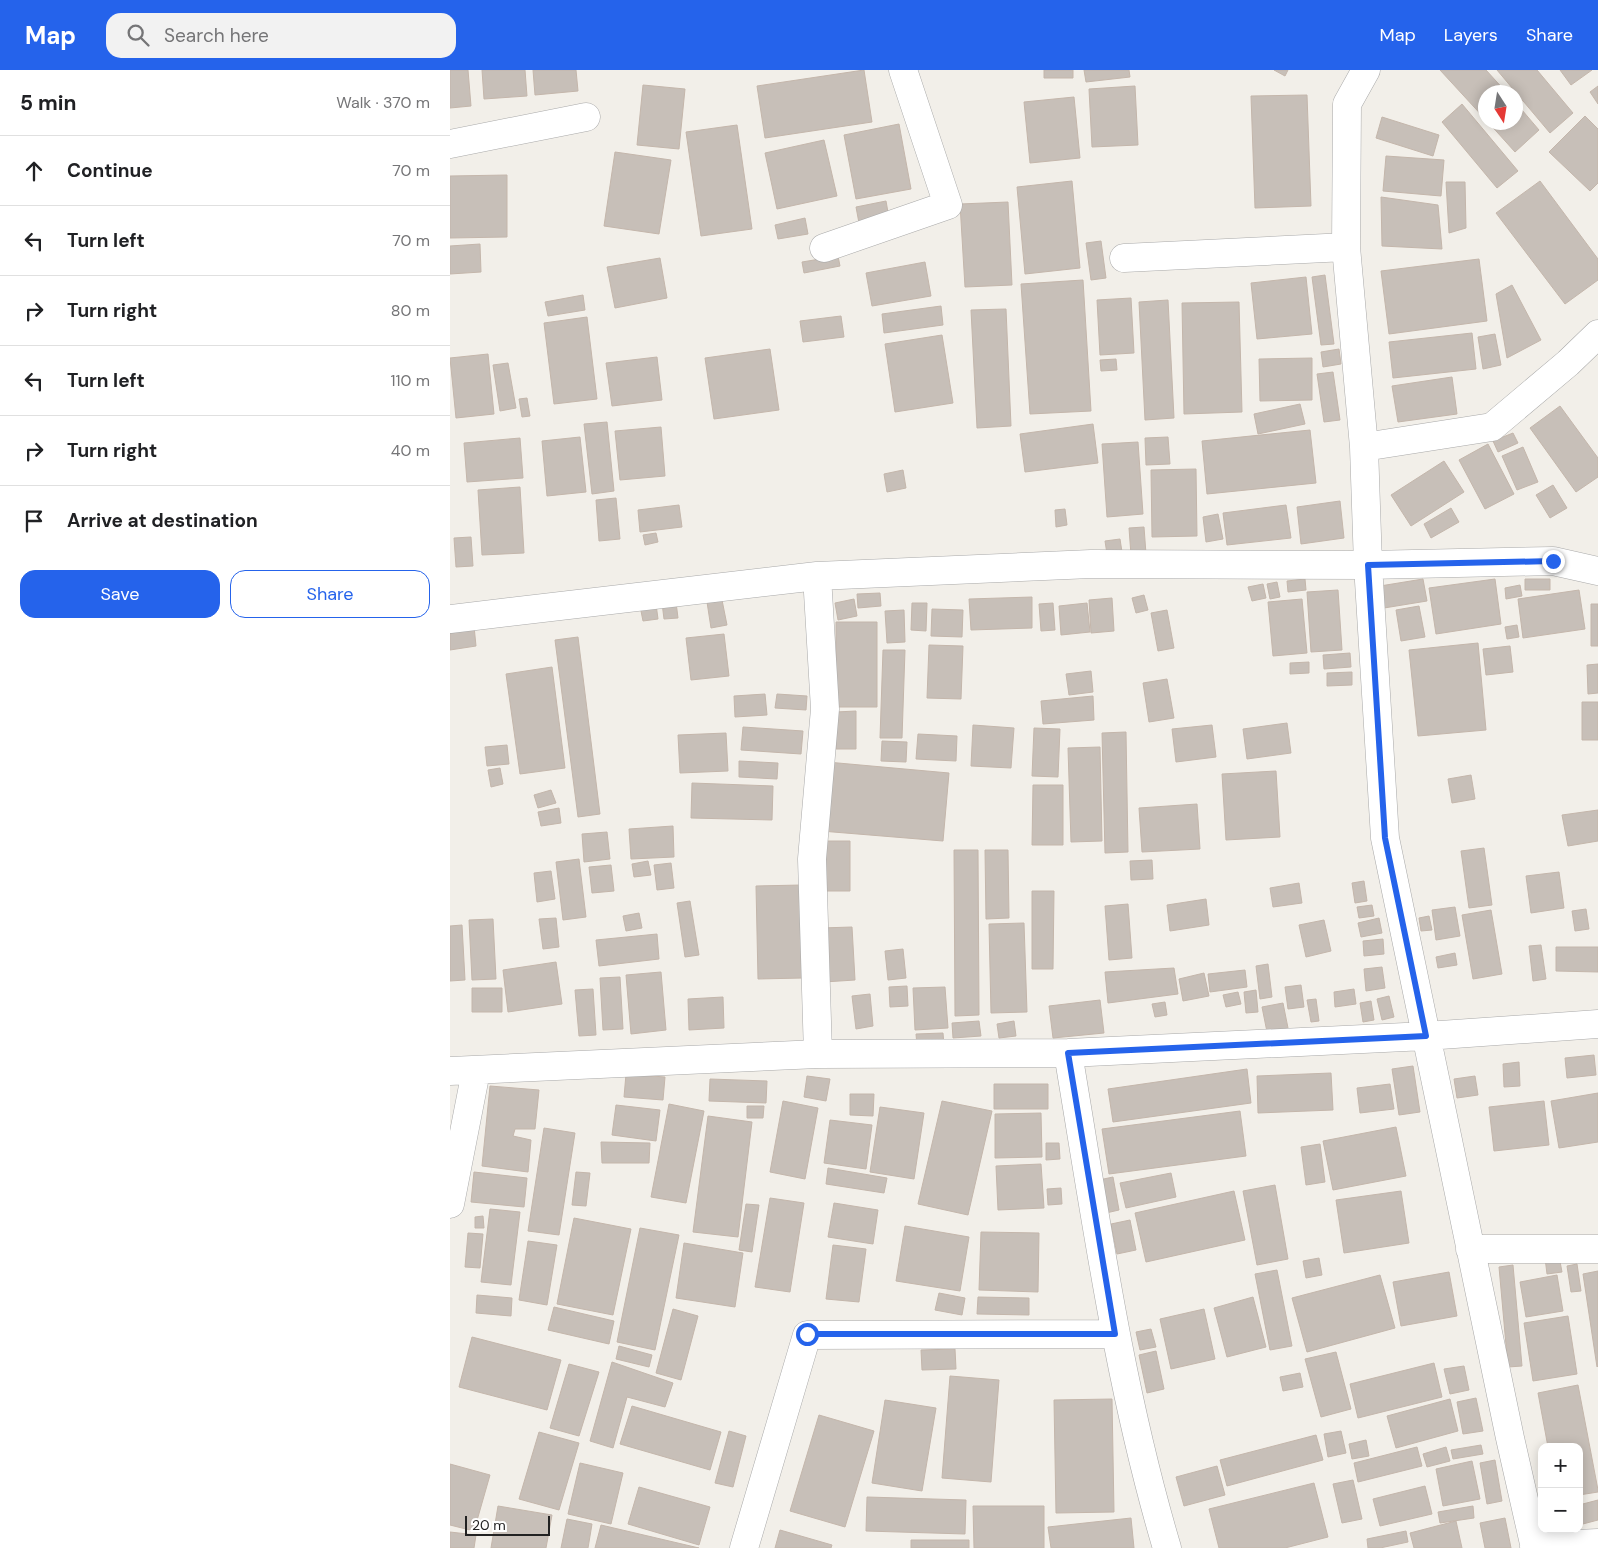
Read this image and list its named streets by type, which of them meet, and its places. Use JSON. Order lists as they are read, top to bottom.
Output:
{
  "scale_bar": "20 m",
  "north": "bottom",
  "page": {
    "header": "Map",
    "search": "Search here",
    "nav": ["Map", "Layers", "Share"],
    "heading": ["5 min", "Walk · 370 m"],
    "list": [
      ["Continue", "70 m"],
      ["Turn left", "70 m"],
      ["Turn right", "80 m"],
      ["Turn left", "110 m"],
      ["Turn right", "40 m"],
      "Arrive at destination"
    ],
    "buttons": ["Save", "Share"],
    "map_buttons": ["+", "−"],
    "scale": "20 m"
  }
}
